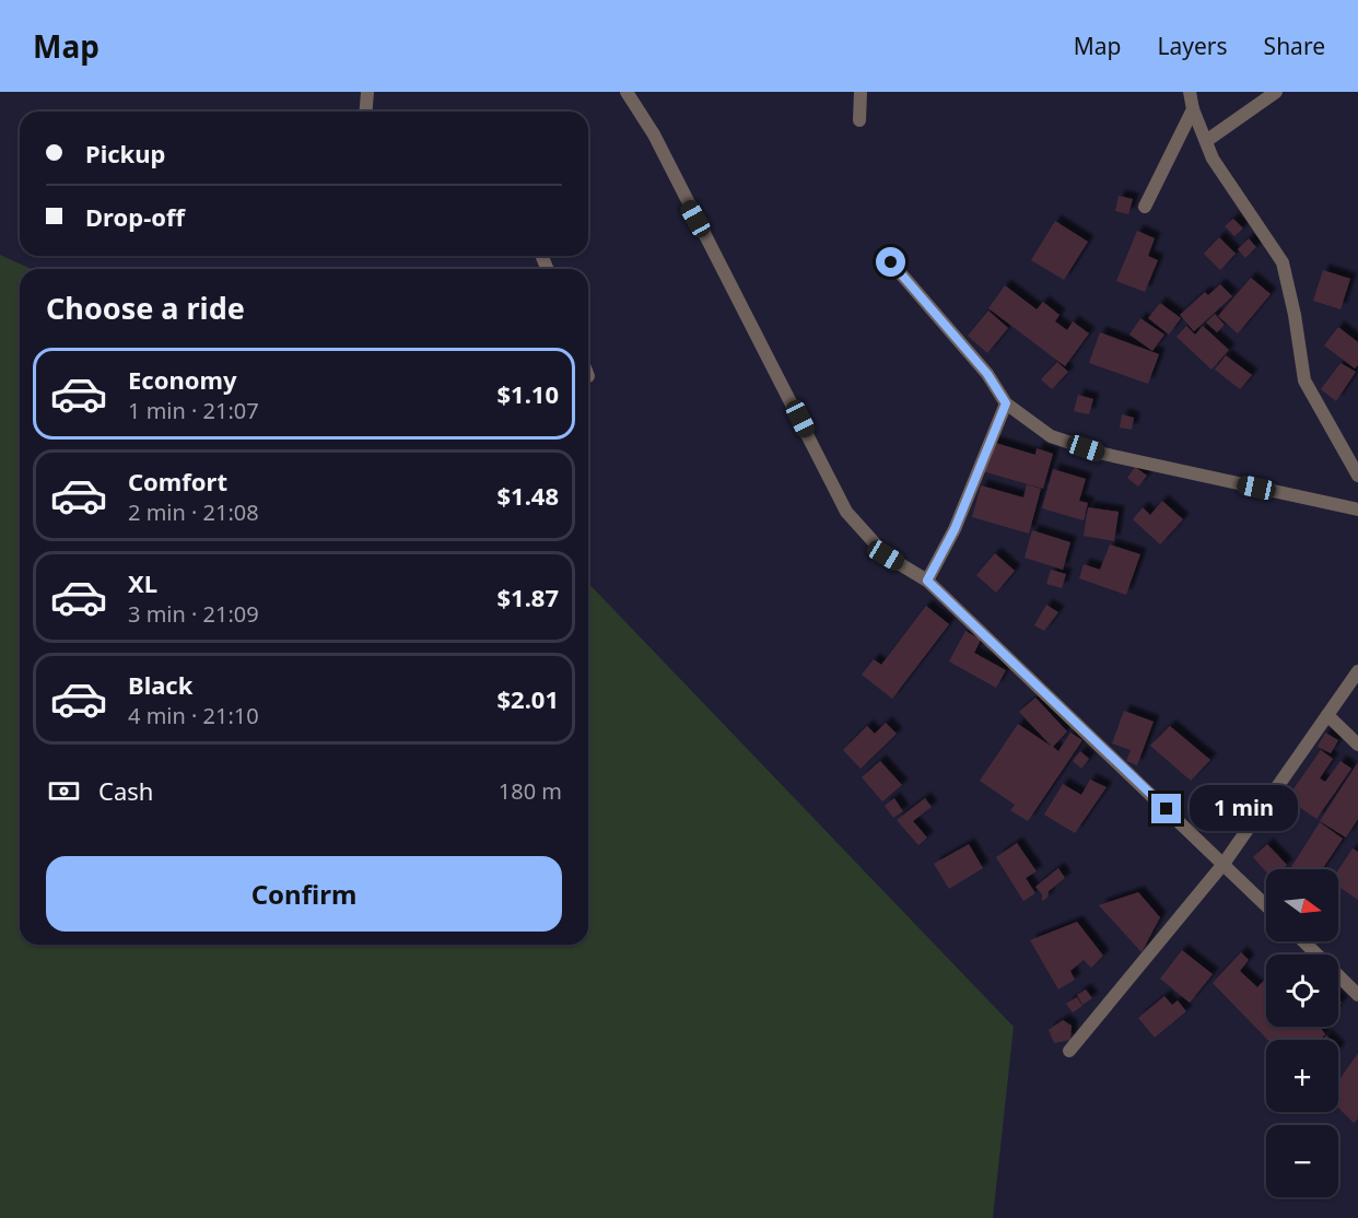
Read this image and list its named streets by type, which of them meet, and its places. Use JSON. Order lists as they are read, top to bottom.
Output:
{
  "north": "right",
  "page": {
    "header": "Map",
    "nav": ["Map", "Layers", "Share"],
    "banner": ["Pickup", "Drop-off"],
    "heading": "Choose a ride",
    "list": [
      {
        "name": "Economy",
        "note": "1 min · 21:07",
        "value": "$1.10"
      },
      {
        "name": "Comfort",
        "note": "2 min · 21:08",
        "value": "$1.48"
      },
      {
        "name": "XL",
        "note": "3 min · 21:09",
        "value": "$1.87"
      },
      {
        "name": "Black",
        "note": "4 min · 21:10",
        "value": "$2.01"
      }
    ],
    "pay": ["Cash", "180 m"],
    "bubble": "1 min",
    "buttons": "Confirm",
    "map_buttons": ["+", "−"]
  }
}
